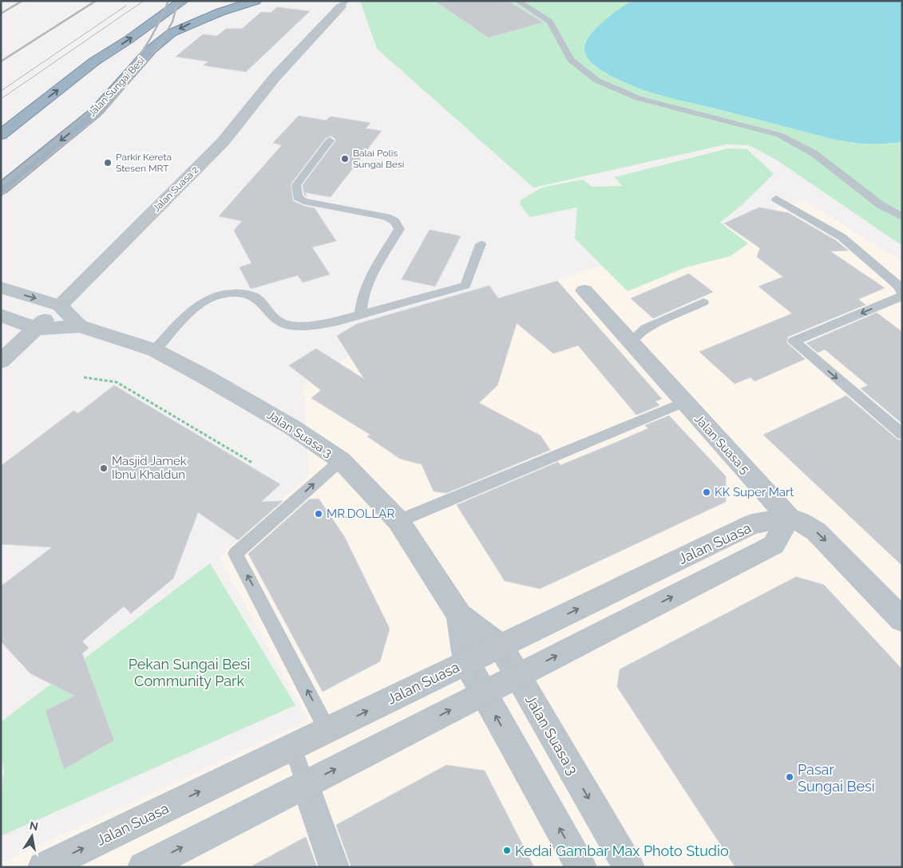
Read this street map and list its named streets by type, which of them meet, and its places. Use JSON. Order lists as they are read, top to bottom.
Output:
{
  "streets": {
    "highway": ["Jalan Sungai Besi"],
    "street": [
      "Jalan Suasa 2",
      "Jalan Suasa 3",
      "Jalan Suasa 5",
      "Jalan Suasa"
    ]
  },
  "crossings": [
    ["Jalan Suasa 2", "Jalan Suasa 3"],
    ["Jalan Suasa 3", "Jalan Suasa"],
    ["Jalan Suasa 5", "Jalan Suasa"]
  ],
  "one_way": ["Jalan Suasa"],
  "parks": ["Pekan Sungai Besi Community Park"],
  "places": [
    "Balai Polis Sungai Besi",
    "Parkir Kereta Stesen MRT",
    "Masjid Jamek Ibnu Khaldun",
    "KK Super Mart",
    "MR.DOLLAR",
    "Pasar Sungai Besi",
    "Kedai Gambar Max Photo Studio"
  ],
  "north": "top"
}
